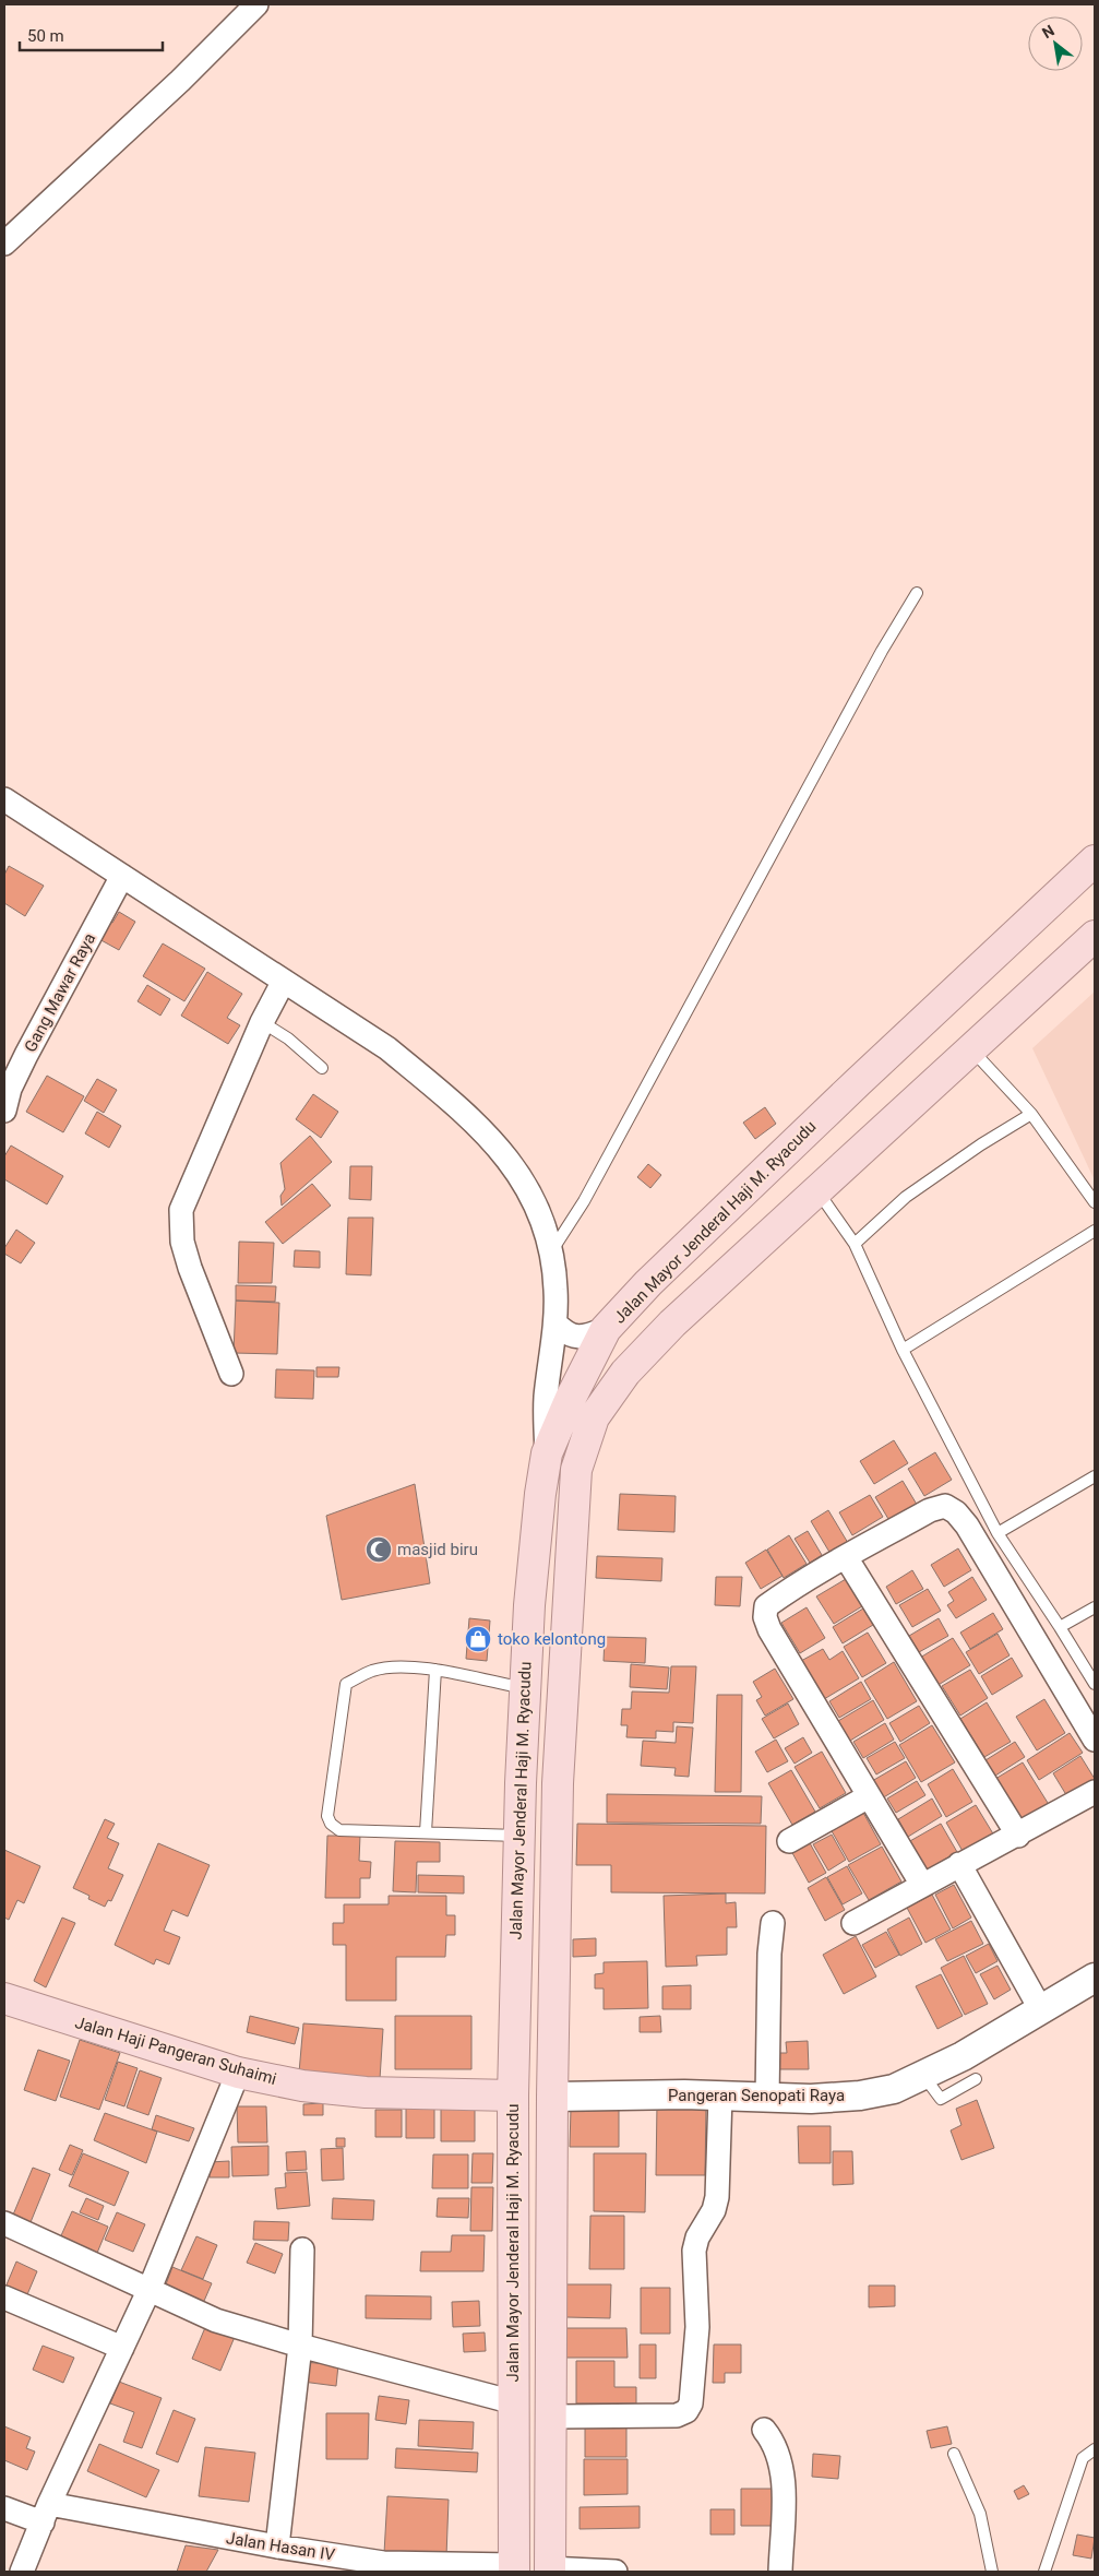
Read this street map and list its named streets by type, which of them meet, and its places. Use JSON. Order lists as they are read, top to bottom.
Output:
{
  "streets": {
    "main road": ["Jalan Mayor Jenderal Haji M. Ryacudu", "Jalan Haji Pangeran Suhaimi"],
    "street": ["Gang Mawar Raya", "Pangeran Senopati Raya", "Jalan Hasan IV"]
  },
  "crossings": [
    ["Jalan Mayor Jenderal Haji M. Ryacudu", "Jalan Haji Pangeran Suhaimi"],
    ["Jalan Mayor Jenderal Haji M. Ryacudu", "Jalan Hasan IV"]
  ],
  "places": {
    "mosque": ["masjid biru"],
    "shop": ["toko kelontong"]
  },
  "scale_bar": "50 m",
  "north": "top left"
}
